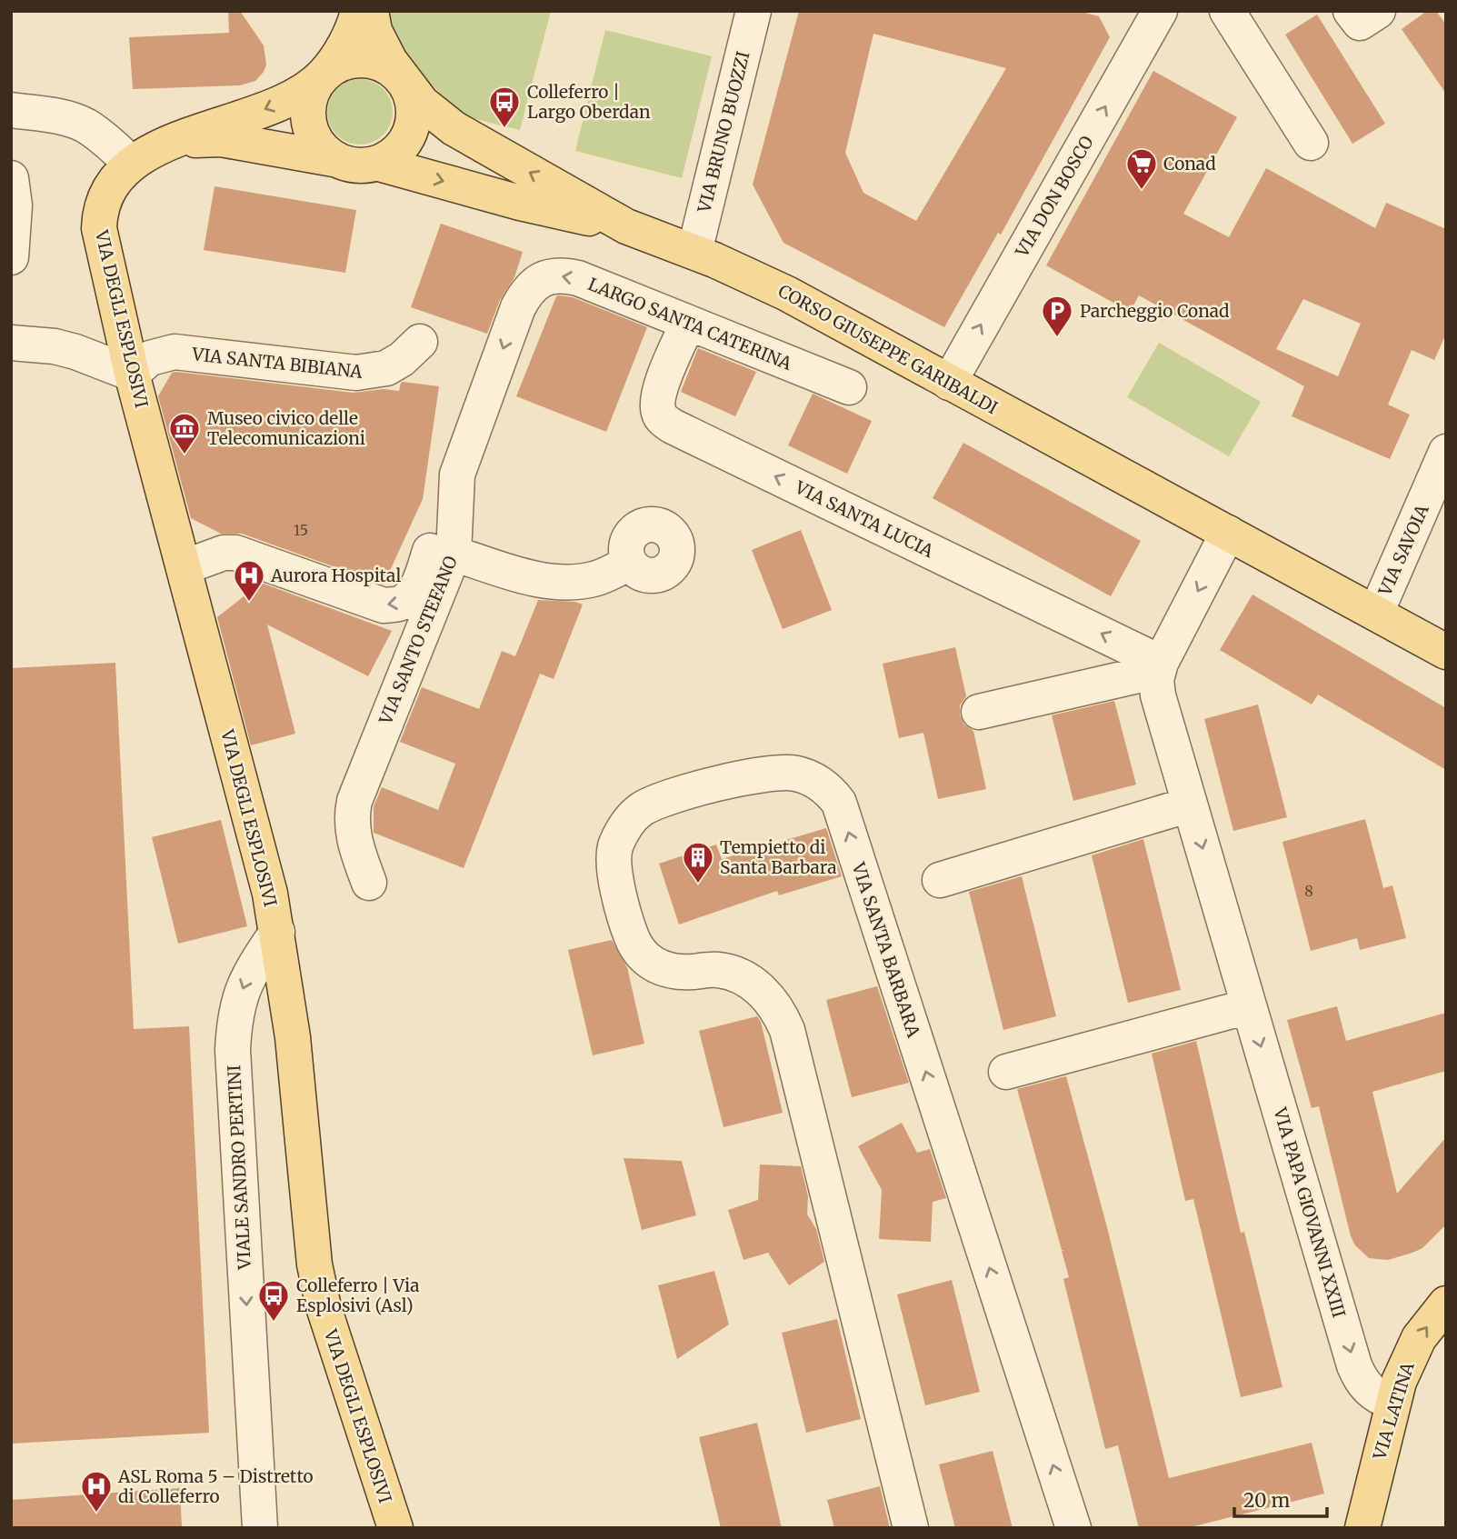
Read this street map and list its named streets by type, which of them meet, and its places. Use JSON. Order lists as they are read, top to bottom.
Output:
{
  "streets": {
    "main road": ["VIA DEGLI ESPLOSIVI", "CORSO GIUSEPPE GARIBALDI", "VIA LATINA"],
    "street": [
      "VIA BRUNO BUOZZI",
      "VIA DON BOSCO",
      "LARGO SANTA CATERINA",
      "VIA SANTA BIBIANA",
      "VIA SANTA LUCIA",
      "VIA SAVOIA",
      "VIA SANTO STEFANO",
      "VIA SANTA BARBARA",
      "VIALE SANDRO PERTINI",
      "VIA PAPA GIOVANNI XXIII"
    ]
  },
  "crossings": [
    ["VIA BRUNO BUOZZI", "CORSO GIUSEPPE GARIBALDI"],
    ["VIA DON BOSCO", "CORSO GIUSEPPE GARIBALDI"],
    ["VIA DEGLI ESPLOSIVI", "CORSO GIUSEPPE GARIBALDI"],
    ["VIA DEGLI ESPLOSIVI", "VIA SANTA BIBIANA"],
    ["VIA DEGLI ESPLOSIVI", "VIALE SANDRO PERTINI"],
    ["LARGO SANTA CATERINA", "VIA SANTA LUCIA"],
    ["LARGO SANTA CATERINA", "VIA SANTO STEFANO"],
    ["CORSO GIUSEPPE GARIBALDI", "VIA SAVOIA"],
    ["VIA SANTA LUCIA", "VIA PAPA GIOVANNI XXIII"],
    ["VIA PAPA GIOVANNI XXIII", "VIA LATINA"]
  ],
  "one_way": [
    "VIA DON BOSCO",
    "LARGO SANTA CATERINA",
    "VIA SANTA LUCIA",
    "VIALE SANDRO PERTINI",
    "VIA PAPA GIOVANNI XXIII",
    "VIA LATINA"
  ],
  "places": {
    "bus stop": ["Colleferro | Largo Oberdan", "Colleferro | Via Esplosivi (Asl)"],
    "supermarket": ["Conad"],
    "parking": ["Parcheggio Conad"],
    "museum": ["Museo civico delle Telecomunicazioni"],
    "hospital": ["Aurora Hospital", "ASL Roma 5 – Distretto di Colleferro"],
    "building": ["Tempietto di Santa Barbara"]
  },
  "house_numbers": ["15", "8"],
  "scale_bar": "20 m"
}
